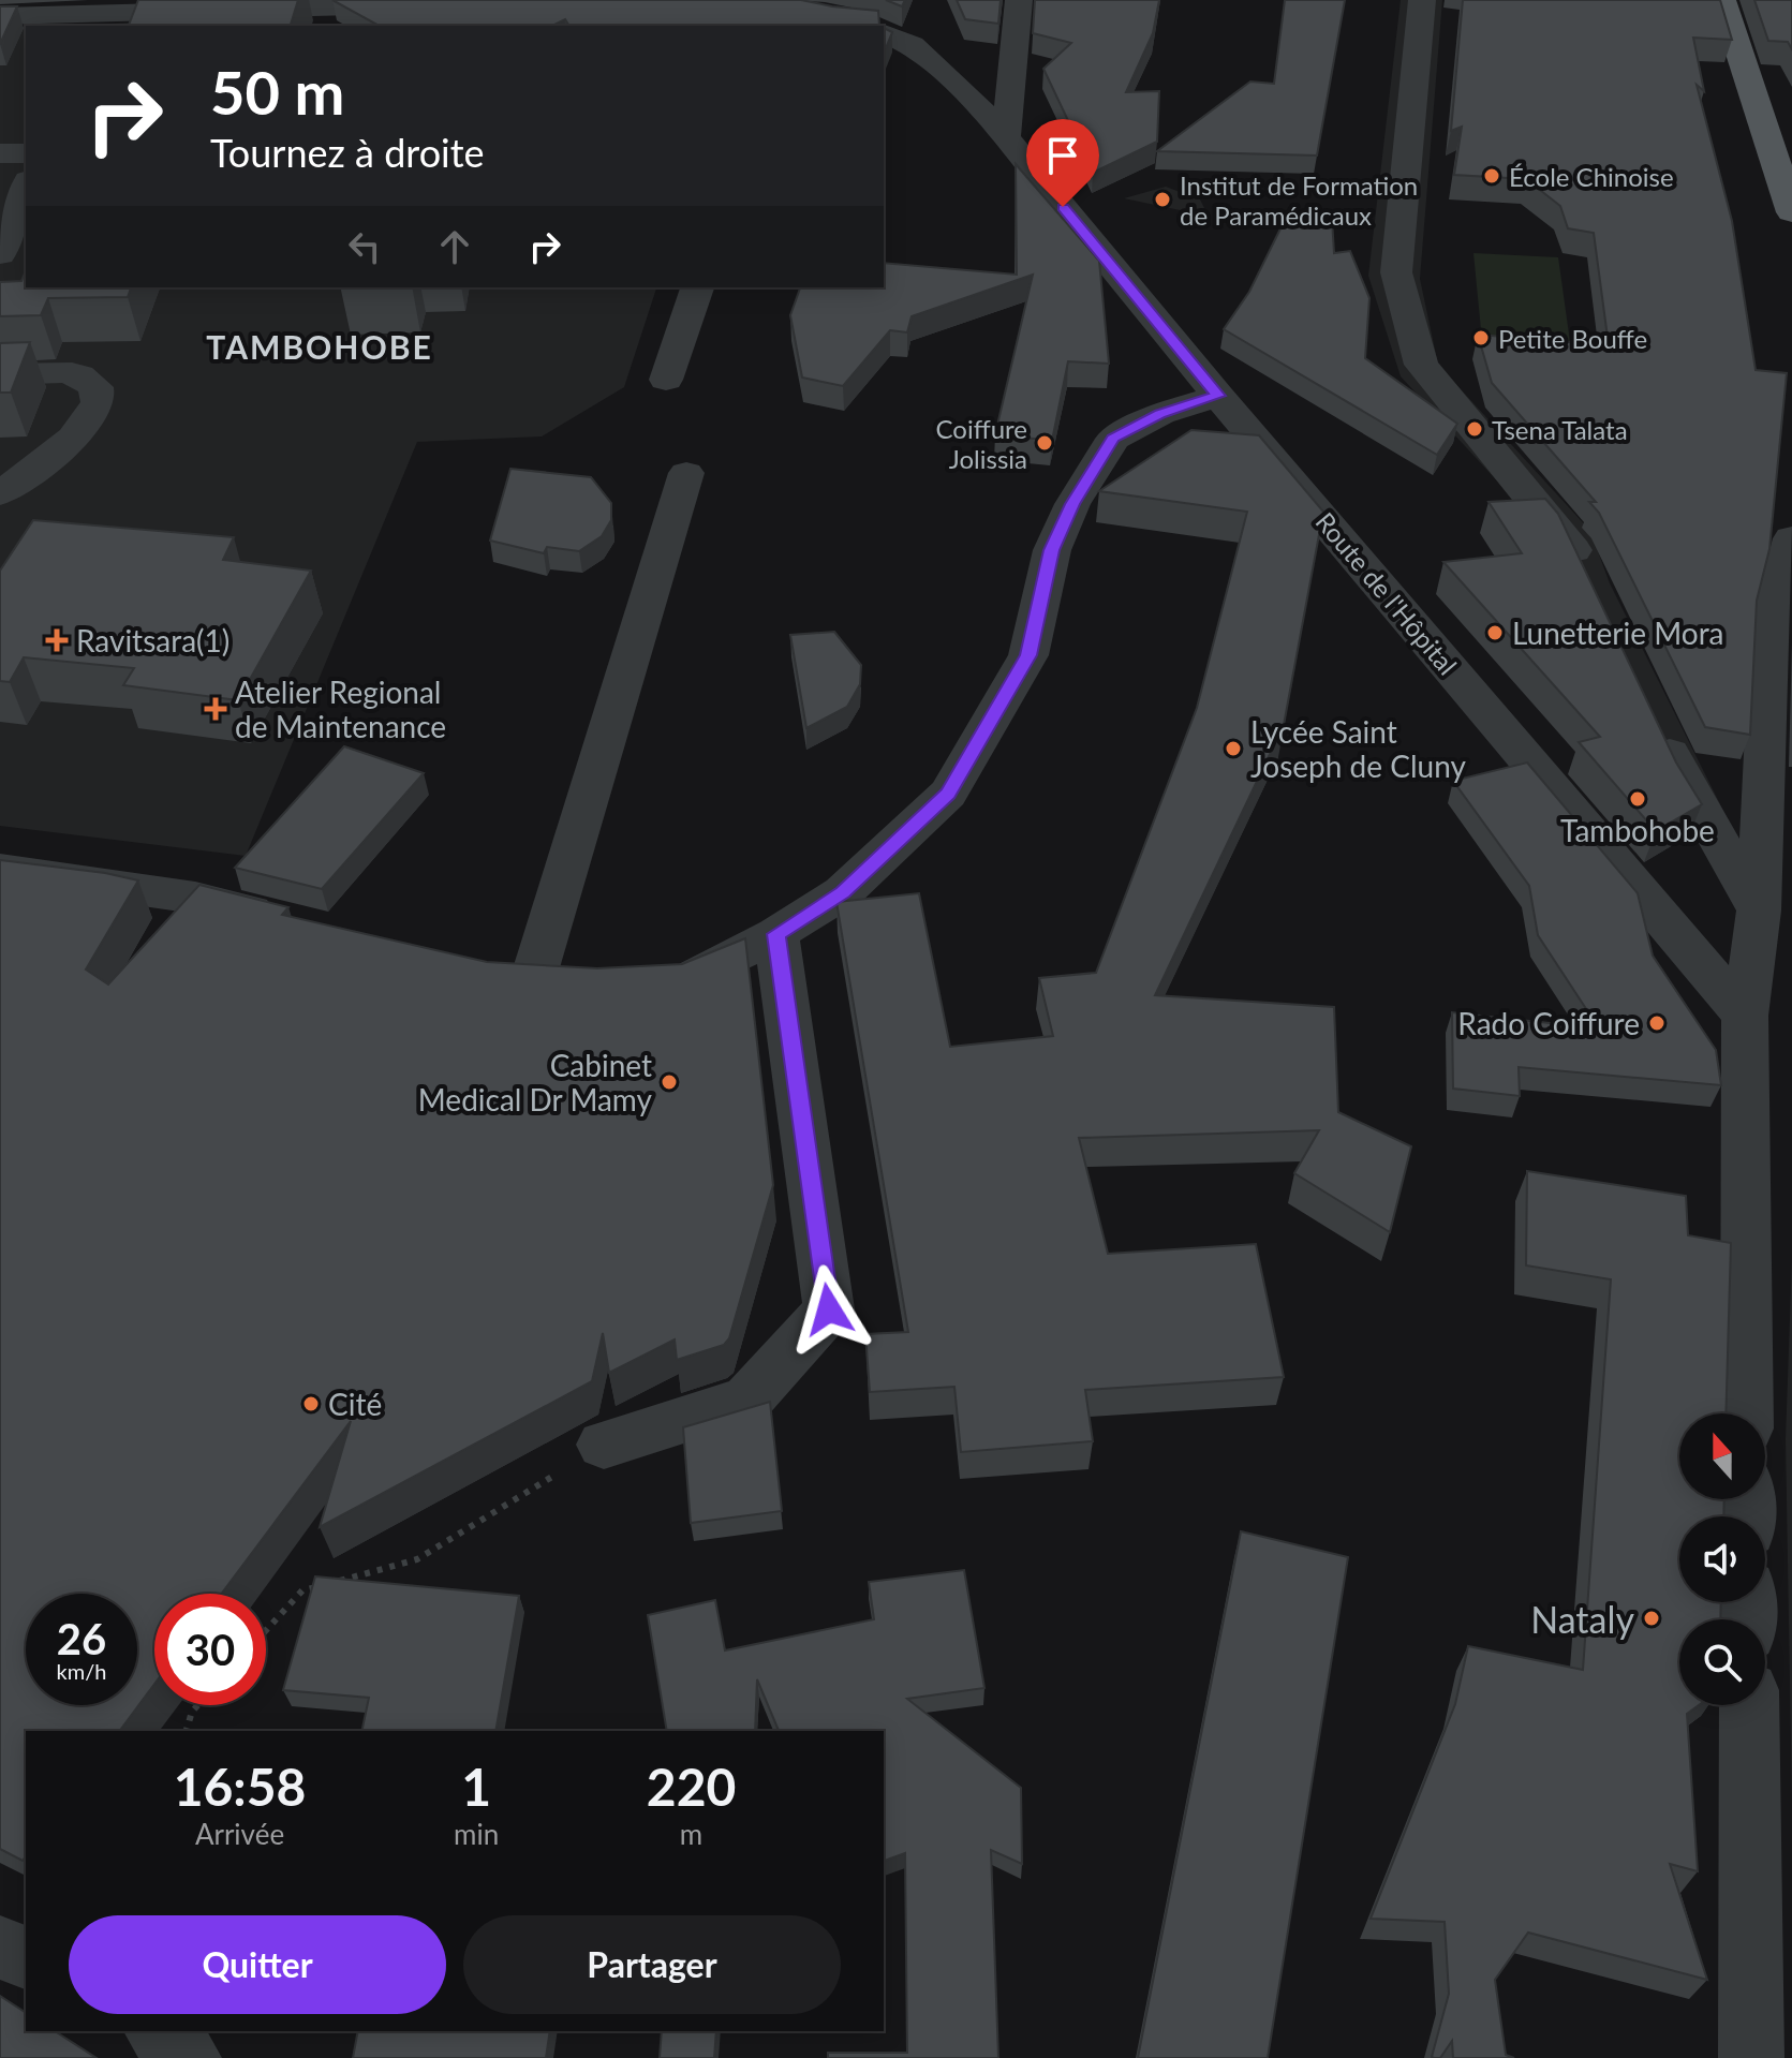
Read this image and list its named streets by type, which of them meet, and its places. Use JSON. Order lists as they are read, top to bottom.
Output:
{
  "streets": {
    "street": ["Route de l'Hôpital"]
  },
  "districts": ["TAMBOHOBE"],
  "places": {
    "other": [
      "École Chinoise",
      "Institut de Formation de Paramédicaux",
      "Petite Bouffe",
      "Tsena Talata",
      "Coiffure Jolissia",
      "Lunetterie Mora",
      "Lycée Saint Joseph de Cluny",
      "Tambohobe",
      "Rado Coiffure",
      "Cabinet Medical Dr Mamy",
      "Cité",
      "Nataly"
    ],
    "health": ["Ravitsara(1)", "Atelier Regional de Maintenance"]
  },
  "north": "top",
  "page": {
    "turn": ["50 m", "Tournez à droite"],
    "speed": "26 km/h",
    "limit": "30",
    "eta": [
      "16:58",
      "Arrivée",
      "1",
      "min",
      "220",
      "m"
    ],
    "buttons": ["Quitter", "Partager"]
  }
}
